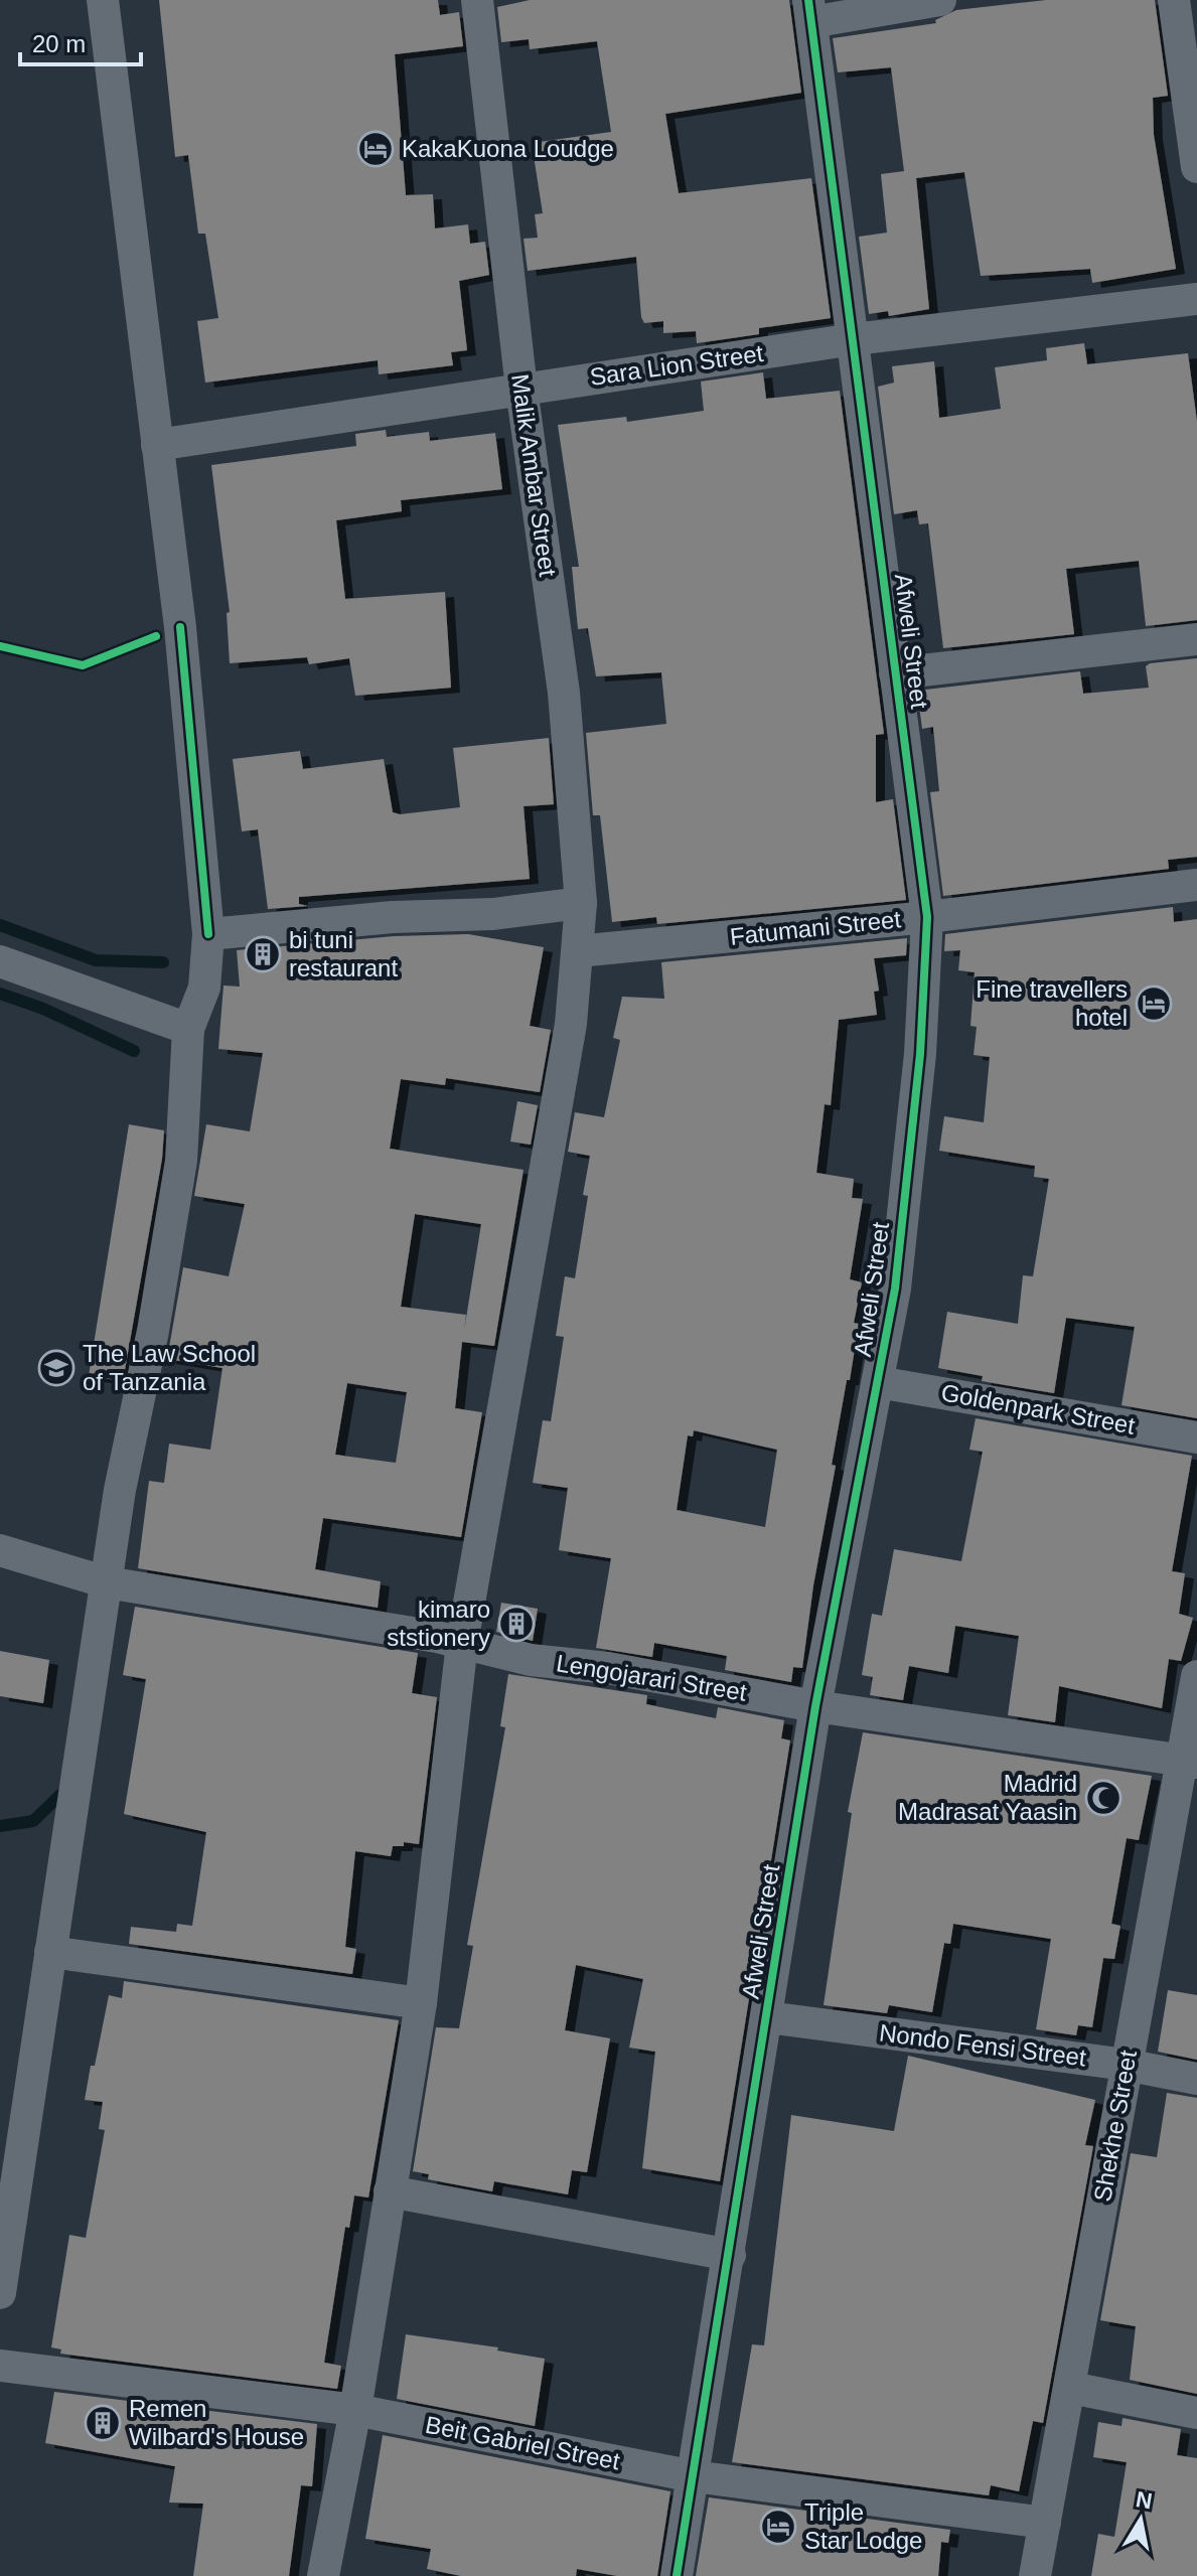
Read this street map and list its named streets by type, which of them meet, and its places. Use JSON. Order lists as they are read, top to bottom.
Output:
{
  "streets": {
    "street": [
      "Sara Lion Street",
      "Malik Ambar Street",
      "Afweli Street",
      "Fatumani Street",
      "Goldenpark Street",
      "Lengojarari Street",
      "Nondo Fensi Street",
      "Shekhe Street",
      "Beit Gabriel Street"
    ]
  },
  "crossings": [
    ["Sara Lion Street", "Malik Ambar Street"],
    ["Sara Lion Street", "Afweli Street"],
    ["Malik Ambar Street", "Fatumani Street"],
    ["Malik Ambar Street", "Lengojarari Street"],
    ["Malik Ambar Street", "Beit Gabriel Street"],
    ["Afweli Street", "Fatumani Street"],
    ["Afweli Street", "Goldenpark Street"],
    ["Afweli Street", "Lengojarari Street"],
    ["Afweli Street", "Nondo Fensi Street"],
    ["Afweli Street", "Beit Gabriel Street"],
    ["Lengojarari Street", "Shekhe Street"],
    ["Nondo Fensi Street", "Shekhe Street"],
    ["Shekhe Street", "Beit Gabriel Street"]
  ],
  "places": {
    "hotel": ["KakaKuona Loudge", "Fine travellers hotel", "Triple Star Lodge"],
    "building": ["bi tuni restaurant", "kimaro ststionery", "Remen Wilbard's House"],
    "school or university": ["The Law School of Tanzania"],
    "mosque": ["Madrid Madrasat Yaasin"]
  },
  "scale_bar": "20 m",
  "north": "top"
}
